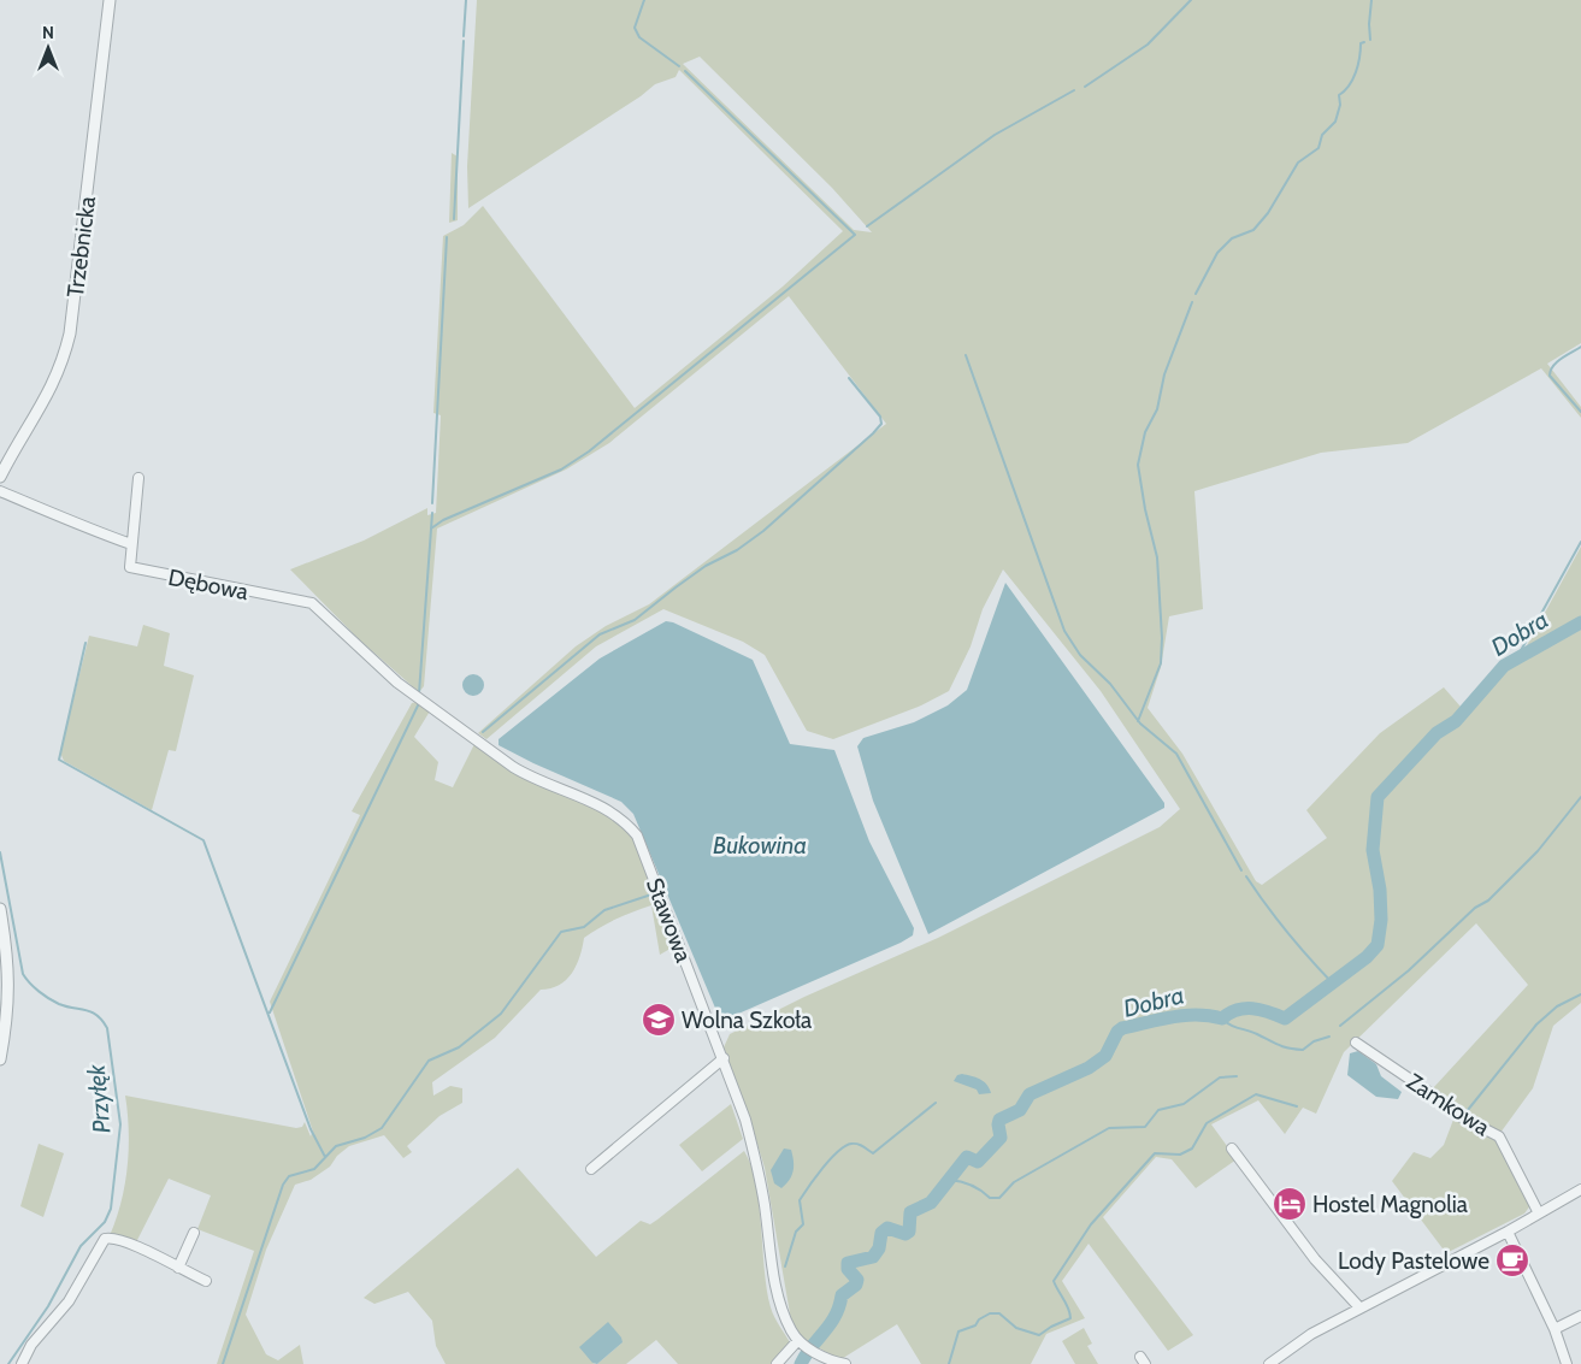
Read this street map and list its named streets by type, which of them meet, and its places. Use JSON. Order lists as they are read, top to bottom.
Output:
{
  "streets": {
    "street": [
      "Trzebnicka",
      "Dębowa",
      "Stawowa",
      "Zamkowa"
    ]
  },
  "crossings": [
    ["Dębowa", "Stawowa"]
  ],
  "water": ["Dobra", "Bukowina", "Przyłęk"],
  "places": {
    "school or university": ["Wolna Szkoła"],
    "hotel": ["Hostel Magnolia"],
    "cafe": ["Lody Pastelowe"]
  },
  "north": "top"
}
